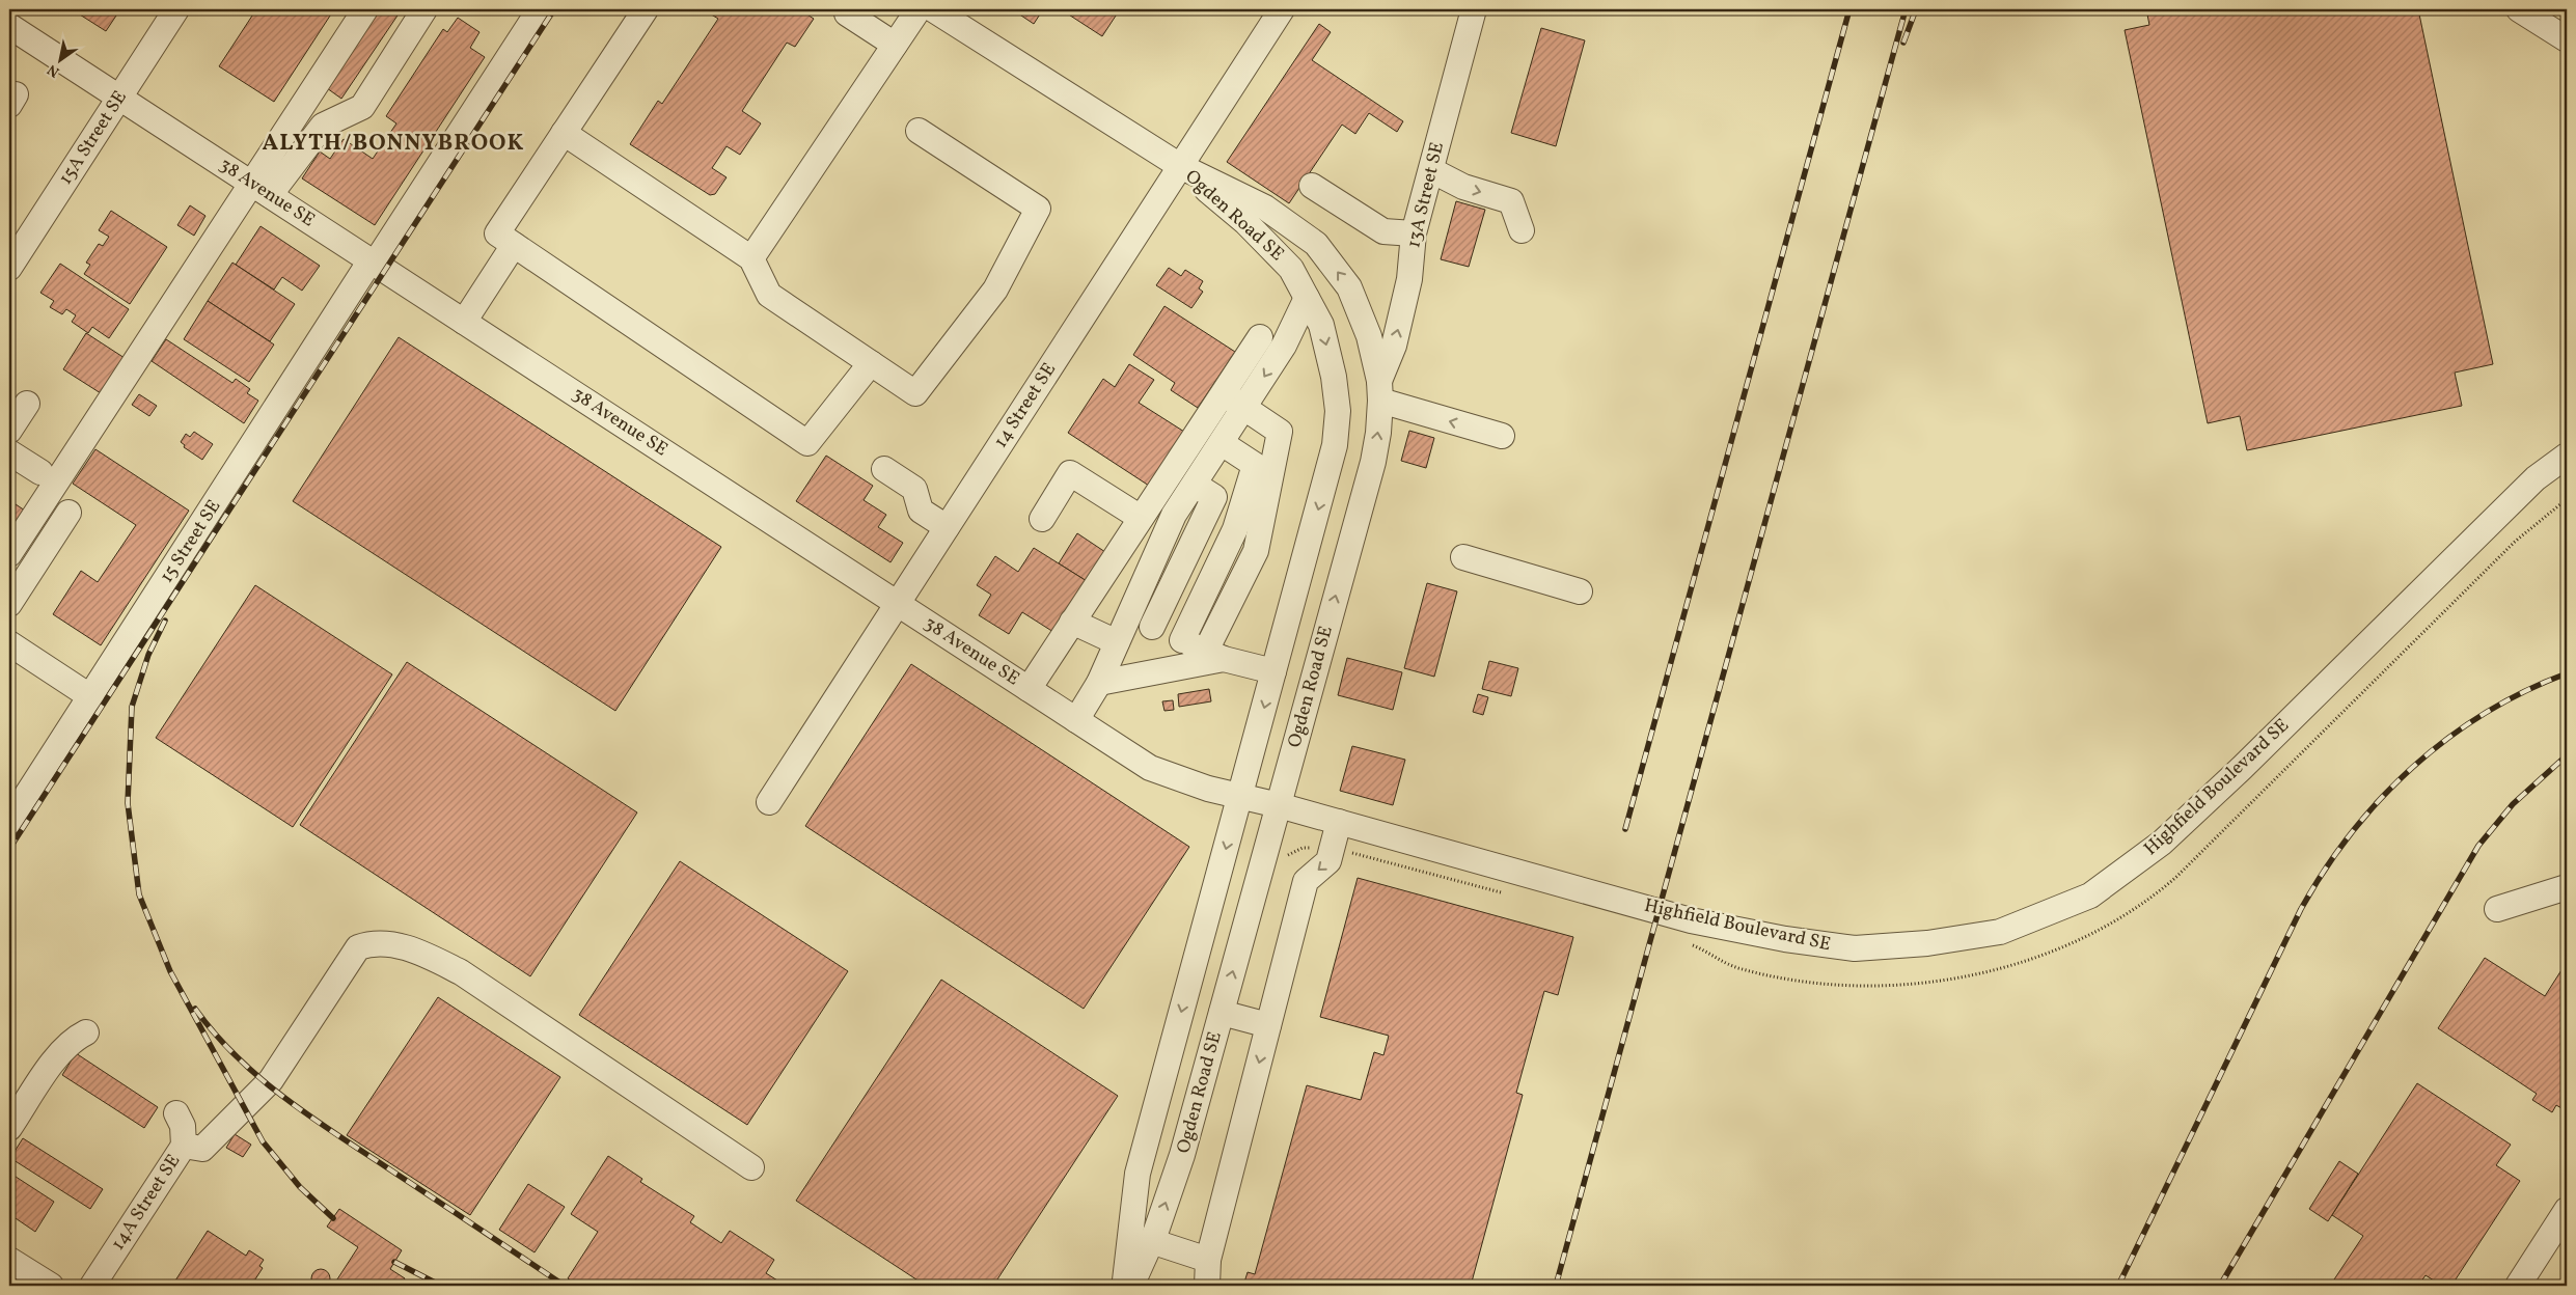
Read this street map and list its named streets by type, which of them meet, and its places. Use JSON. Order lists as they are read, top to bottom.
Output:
{
  "streets": {
    "street": [
      "15A Street SE",
      "38 Avenue SE",
      "13A Street SE",
      "Ogden Road SE",
      "14 Street SE",
      "15 Street SE",
      "Highfield Boulevard SE",
      "14A Street SE"
    ]
  },
  "crossings": [
    ["15A Street SE", "38 Avenue SE"],
    ["38 Avenue SE", "Ogden Road SE"],
    ["38 Avenue SE", "14 Street SE"],
    ["38 Avenue SE", "15 Street SE"],
    ["38 Avenue SE", "Highfield Boulevard SE"],
    ["13A Street SE", "Ogden Road SE"],
    ["Ogden Road SE", "14 Street SE"],
    ["Ogden Road SE", "Highfield Boulevard SE"]
  ],
  "districts": ["ALYTH/BONNYBROOK"],
  "north": "bottom left"
}
